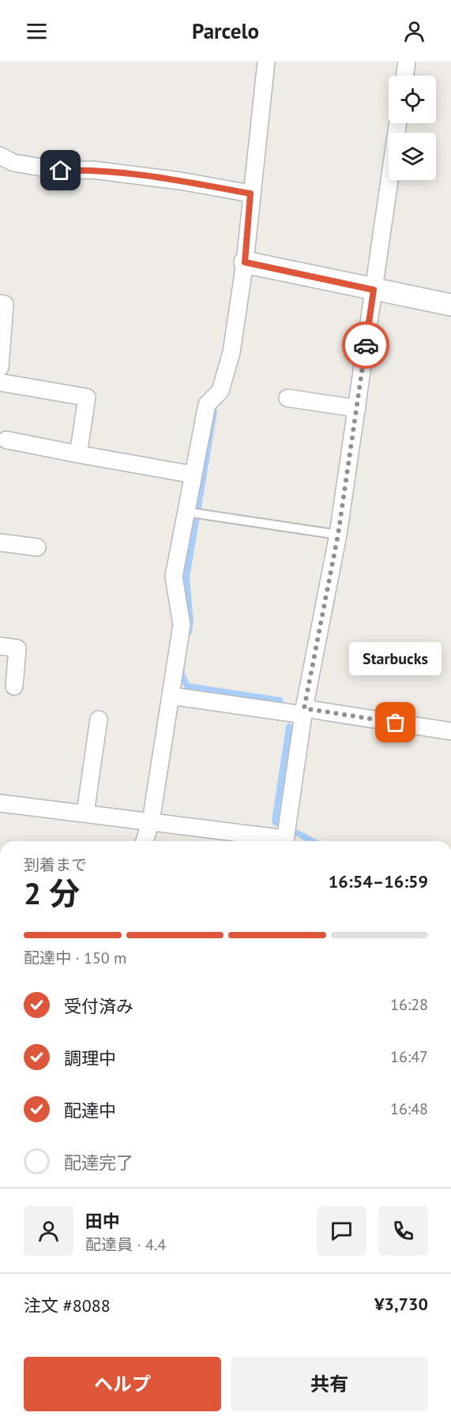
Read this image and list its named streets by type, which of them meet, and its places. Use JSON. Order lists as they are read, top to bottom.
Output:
{
  "places": ["Starbucks"],
  "page": {
    "header": "Parcelo",
    "bubble": "Starbucks",
    "heading": ["2 分", "到着まで", "16:54–16:59"],
    "panel": [
      "田中",
      "配達員 · 4.4",
      "注文 #8088",
      "¥3,730"
    ],
    "bar": "配達中 · 150 m",
    "list": [
      ["受付済み", "16:28"],
      ["調理中", "16:47"],
      ["配達中", "16:48"],
      "配達完了"
    ],
    "buttons": ["ヘルプ", "共有"]
  }
}
